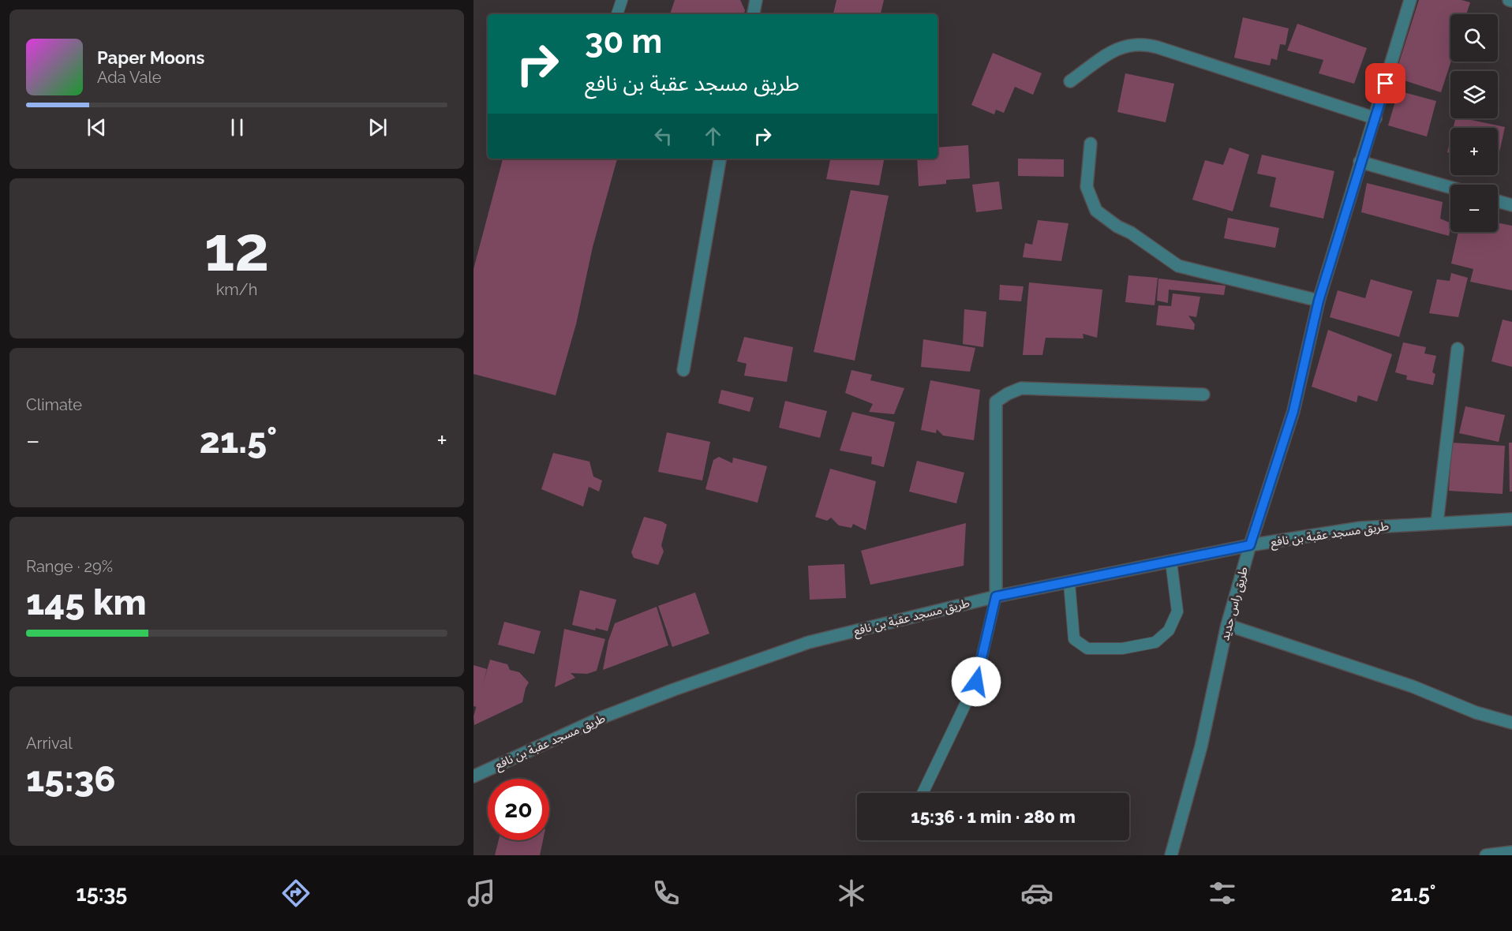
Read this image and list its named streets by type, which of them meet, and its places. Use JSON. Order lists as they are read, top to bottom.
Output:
{
  "streets": {
    "street": ["طريق مسجد عقبة بن نافع", "طريق راس حديد"]
  },
  "crossings": [
    ["طريق مسجد عقبة بن نافع", "طريق راس حديد"]
  ],
  "page": {
    "map_buttons": ["+", "−"],
    "turn": ["30 m", "طريق مسجد عقبة بن نافع"],
    "song": ["Paper Moons", "Ada Vale"],
    "tile": [
      ["12", "km/h"],
      "Climate",
      ["Range · 29%", "145 km"],
      ["Arrival", "15:36"]
    ],
    "heat": ["−", "21.5°", "+"],
    "limit": "20",
    "trip": "15:36 · 1 min · 280 m",
    "tabs": ["15:35", "21.5°"]
  }
}
